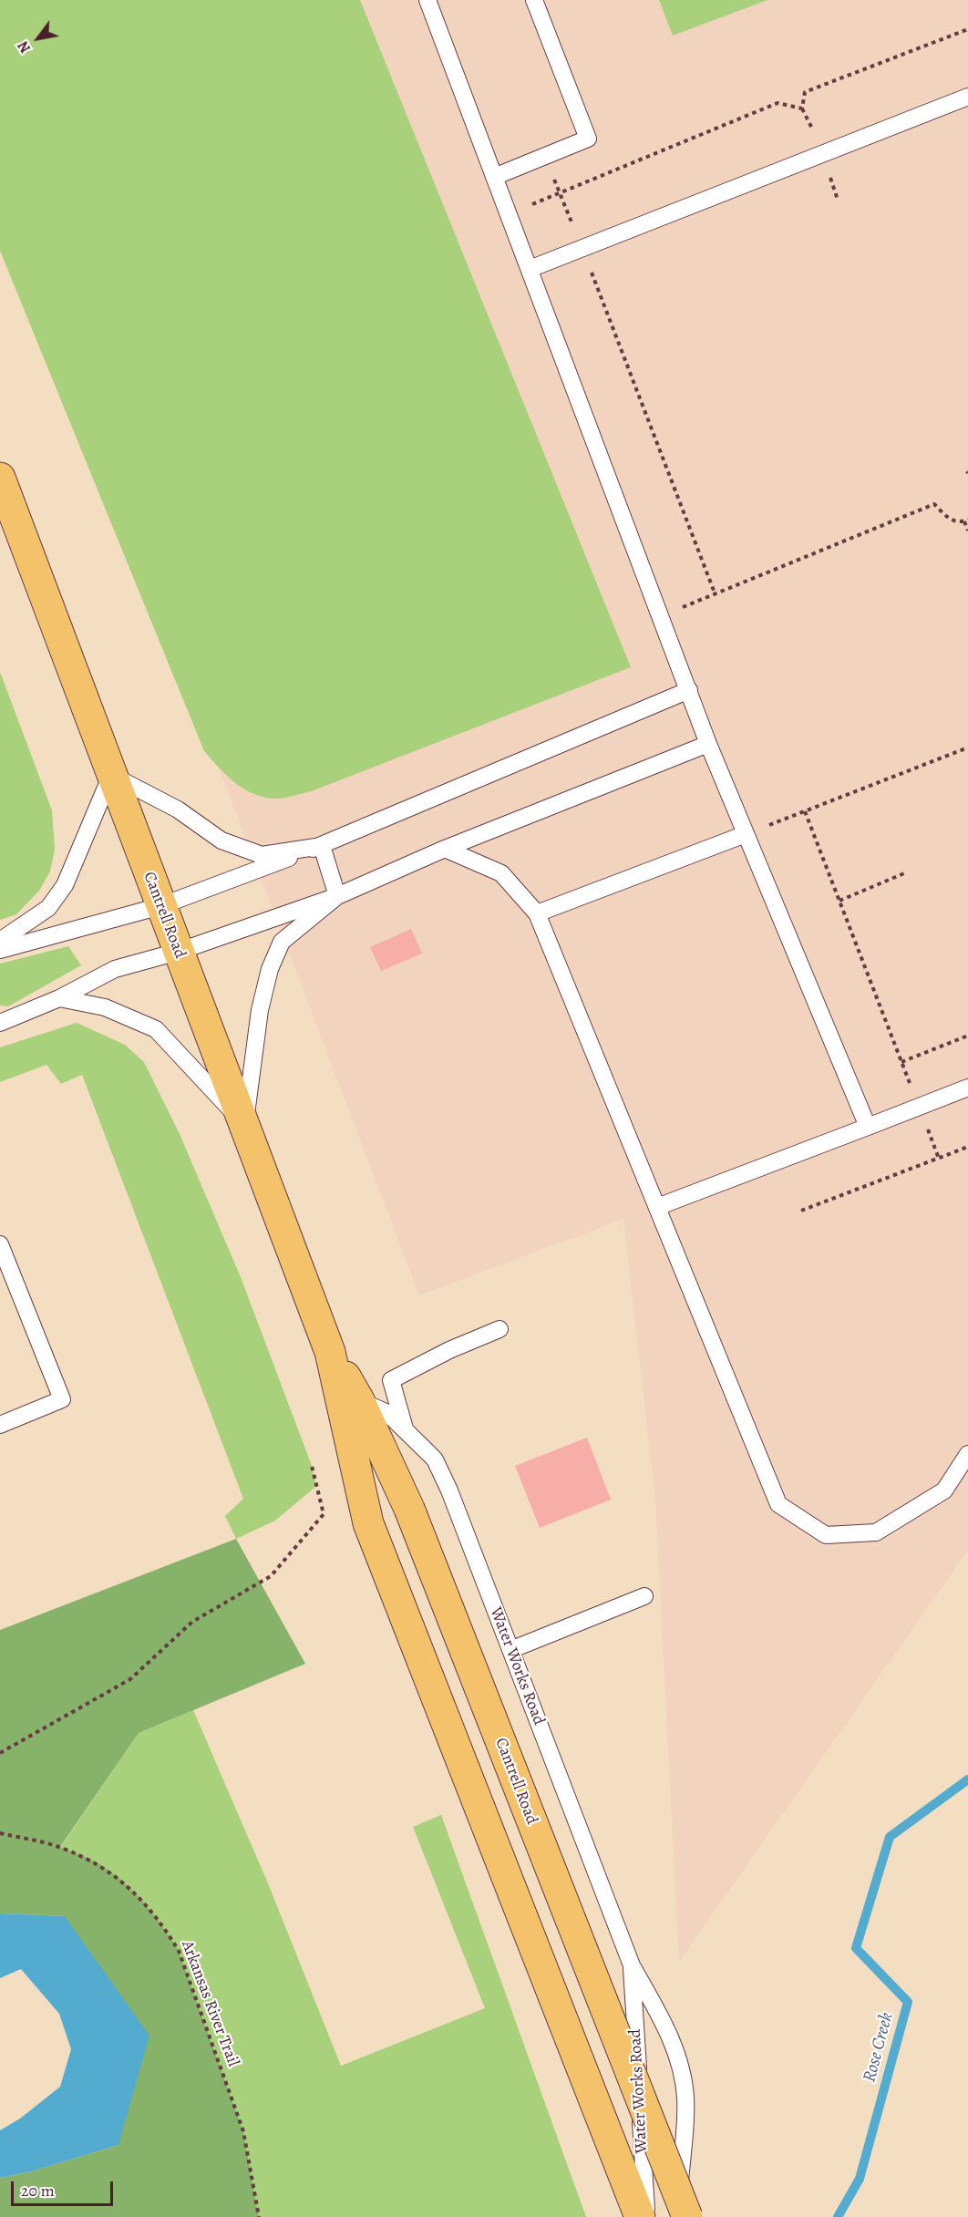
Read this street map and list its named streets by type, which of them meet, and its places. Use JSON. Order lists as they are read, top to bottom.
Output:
{
  "streets": {
    "main road": ["Cantrell Road"],
    "lane": ["Water Works Road"],
    "path": ["Arkansas River Trail"]
  },
  "crossings": [
    ["Cantrell Road", "Water Works Road"]
  ],
  "water": ["Rose Creek"],
  "scale_bar": "20 m",
  "north": "bottom left"
}
